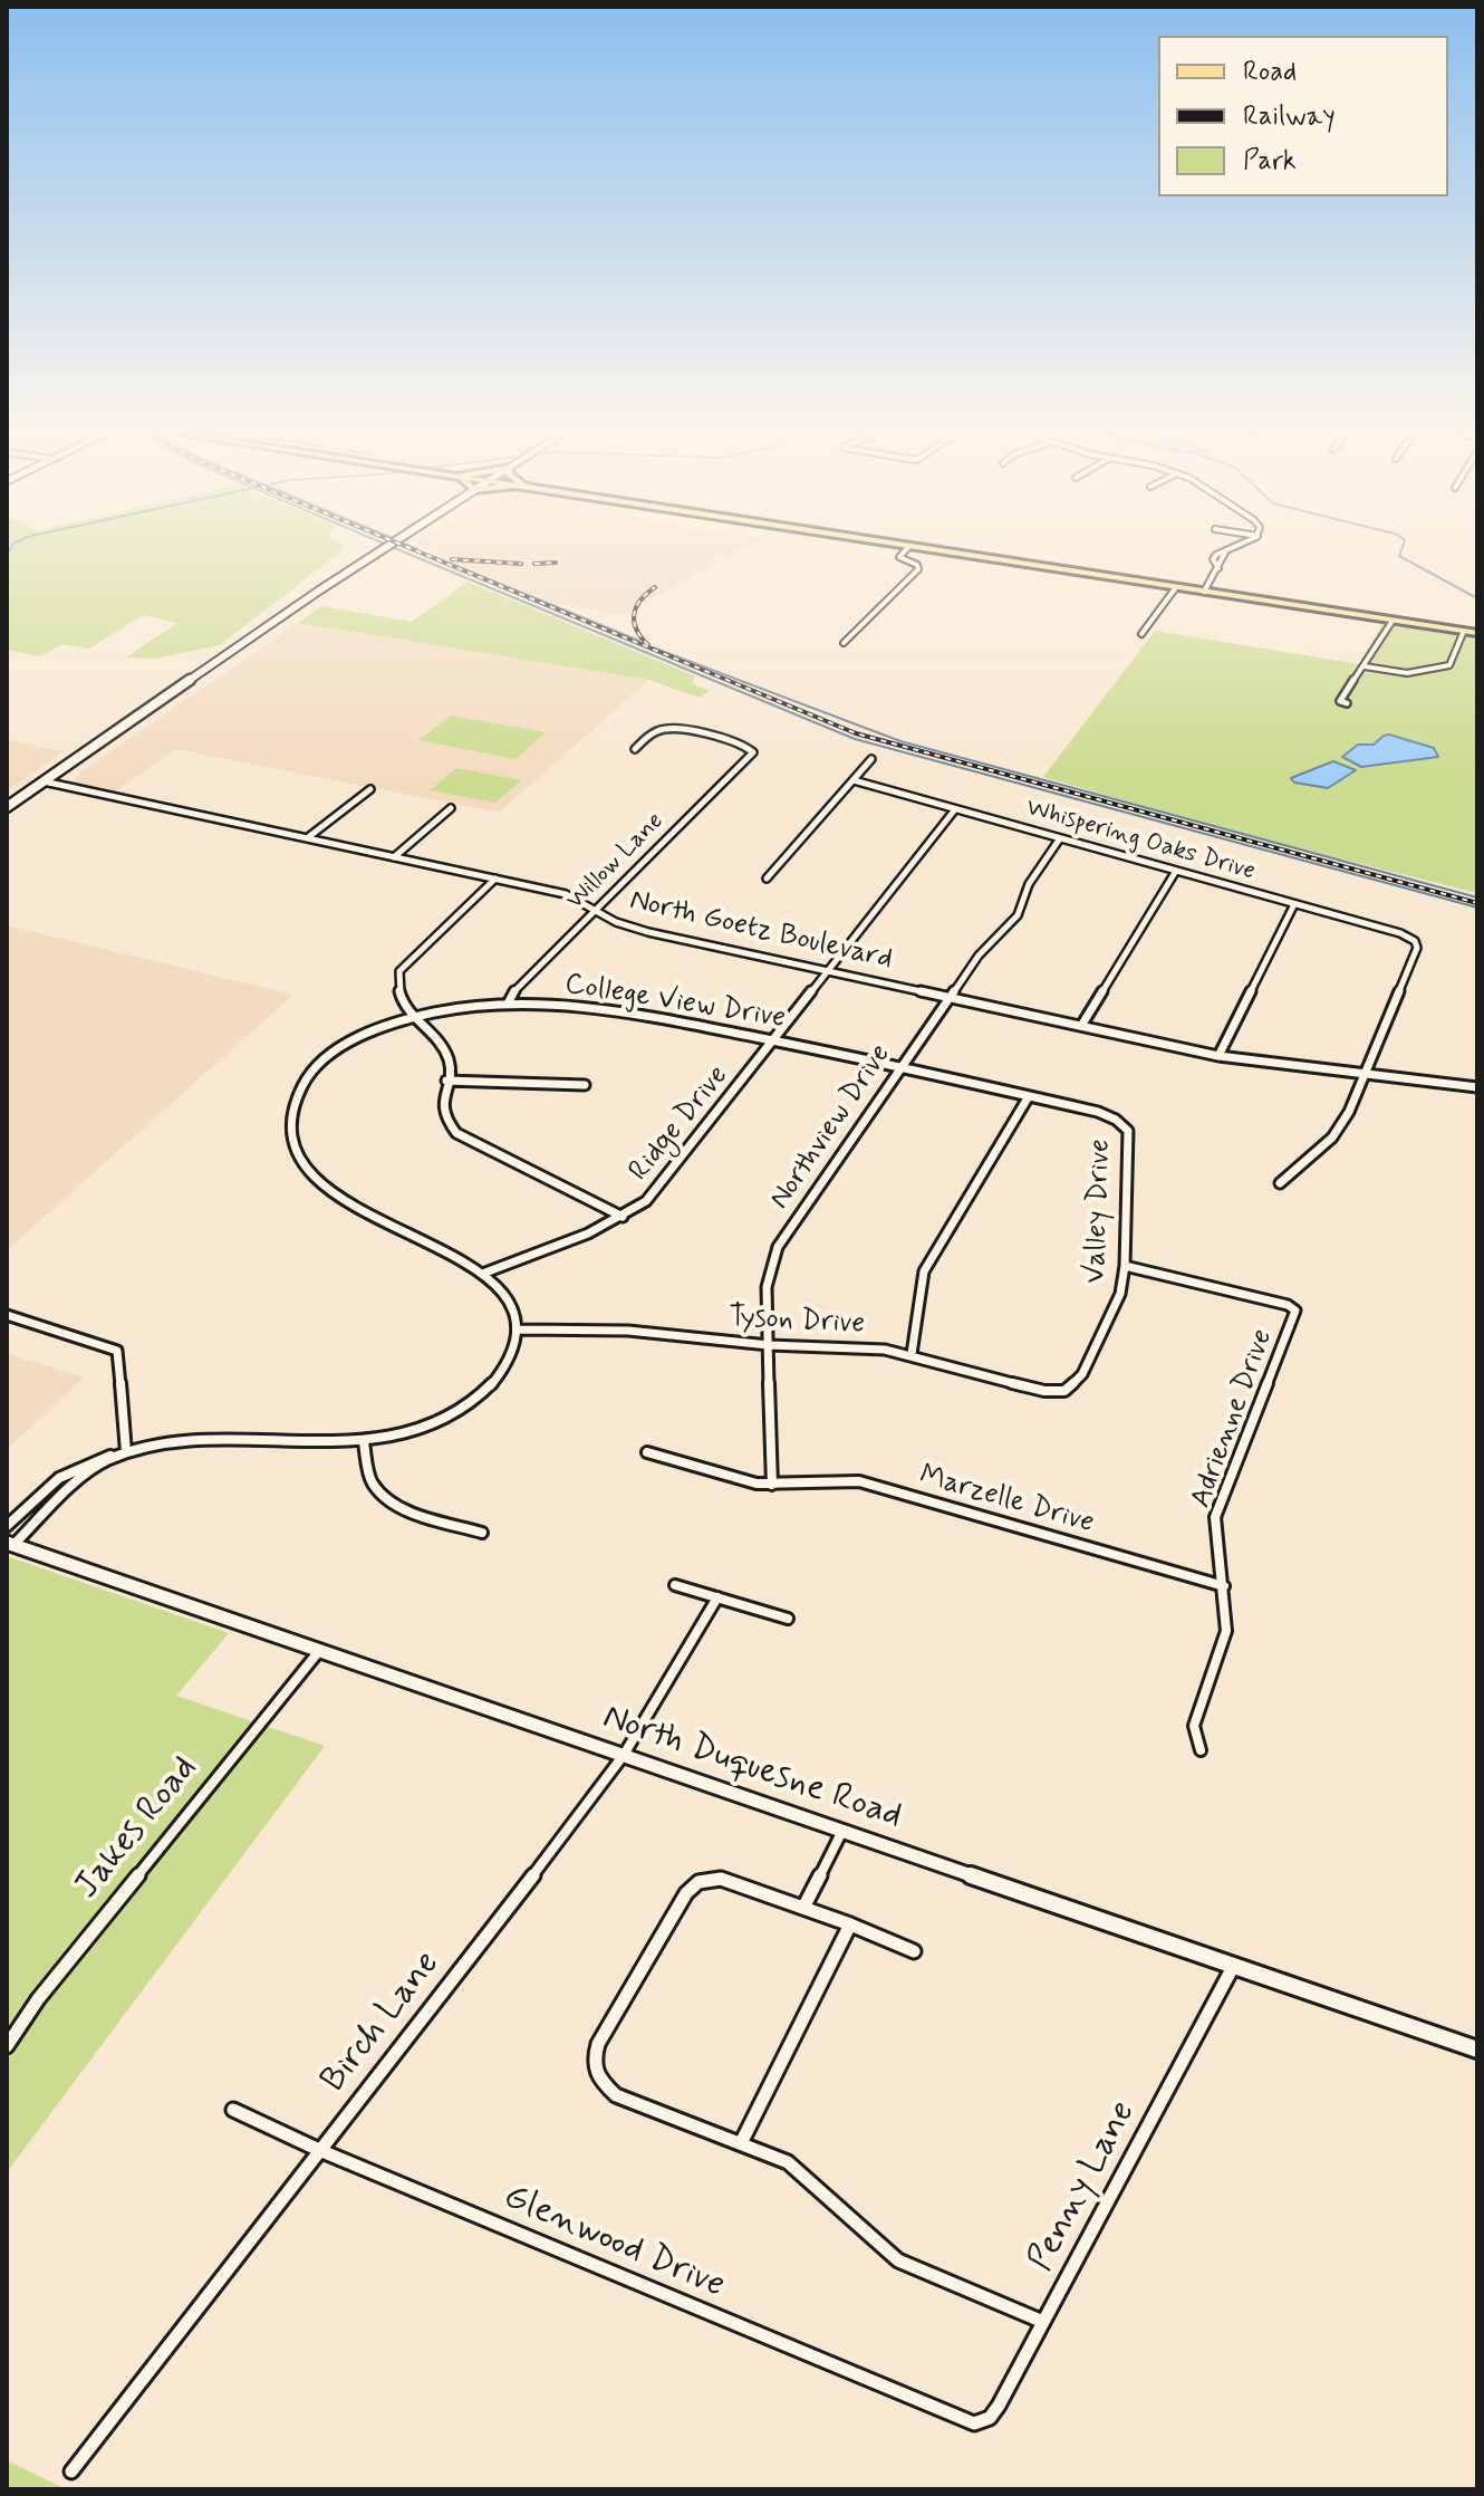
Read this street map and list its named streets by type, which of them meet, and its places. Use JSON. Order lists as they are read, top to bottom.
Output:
{
  "streets": {
    "street": [
      "Whispering Oaks Drive",
      "Willow Lane",
      "North Goetz Boulevard",
      "College View Drive",
      "Ridge Drive",
      "Northview Drive",
      "Valley Drive",
      "Tyson Drive",
      "Adrienne Drive",
      "Marzelle Drive",
      "North Duquesne Road",
      "Jakes Road",
      "Birch Lane",
      "Penny Lane",
      "Glenwood Drive"
    ]
  },
  "crossings": [
    ["Whispering Oaks Drive", "North Goetz Boulevard"],
    ["Whispering Oaks Drive", "Ridge Drive"],
    ["Whispering Oaks Drive", "Northview Drive"],
    ["Willow Lane", "North Goetz Boulevard"],
    ["Willow Lane", "College View Drive"],
    ["North Goetz Boulevard", "Ridge Drive"],
    ["North Goetz Boulevard", "Northview Drive"],
    ["College View Drive", "Ridge Drive"],
    ["College View Drive", "Northview Drive"],
    ["College View Drive", "Valley Drive"],
    ["College View Drive", "Tyson Drive"],
    ["Northview Drive", "Tyson Drive"],
    ["Northview Drive", "Marzelle Drive"],
    ["Valley Drive", "Tyson Drive"],
    ["Valley Drive", "Adrienne Drive"],
    ["Adrienne Drive", "Marzelle Drive"],
    ["North Duquesne Road", "Jakes Road"],
    ["North Duquesne Road", "Birch Lane"],
    ["North Duquesne Road", "Penny Lane"],
    ["Birch Lane", "Glenwood Drive"],
    ["Penny Lane", "Glenwood Drive"]
  ],
  "legend": ["Road", "Railway", "Park"]
}
